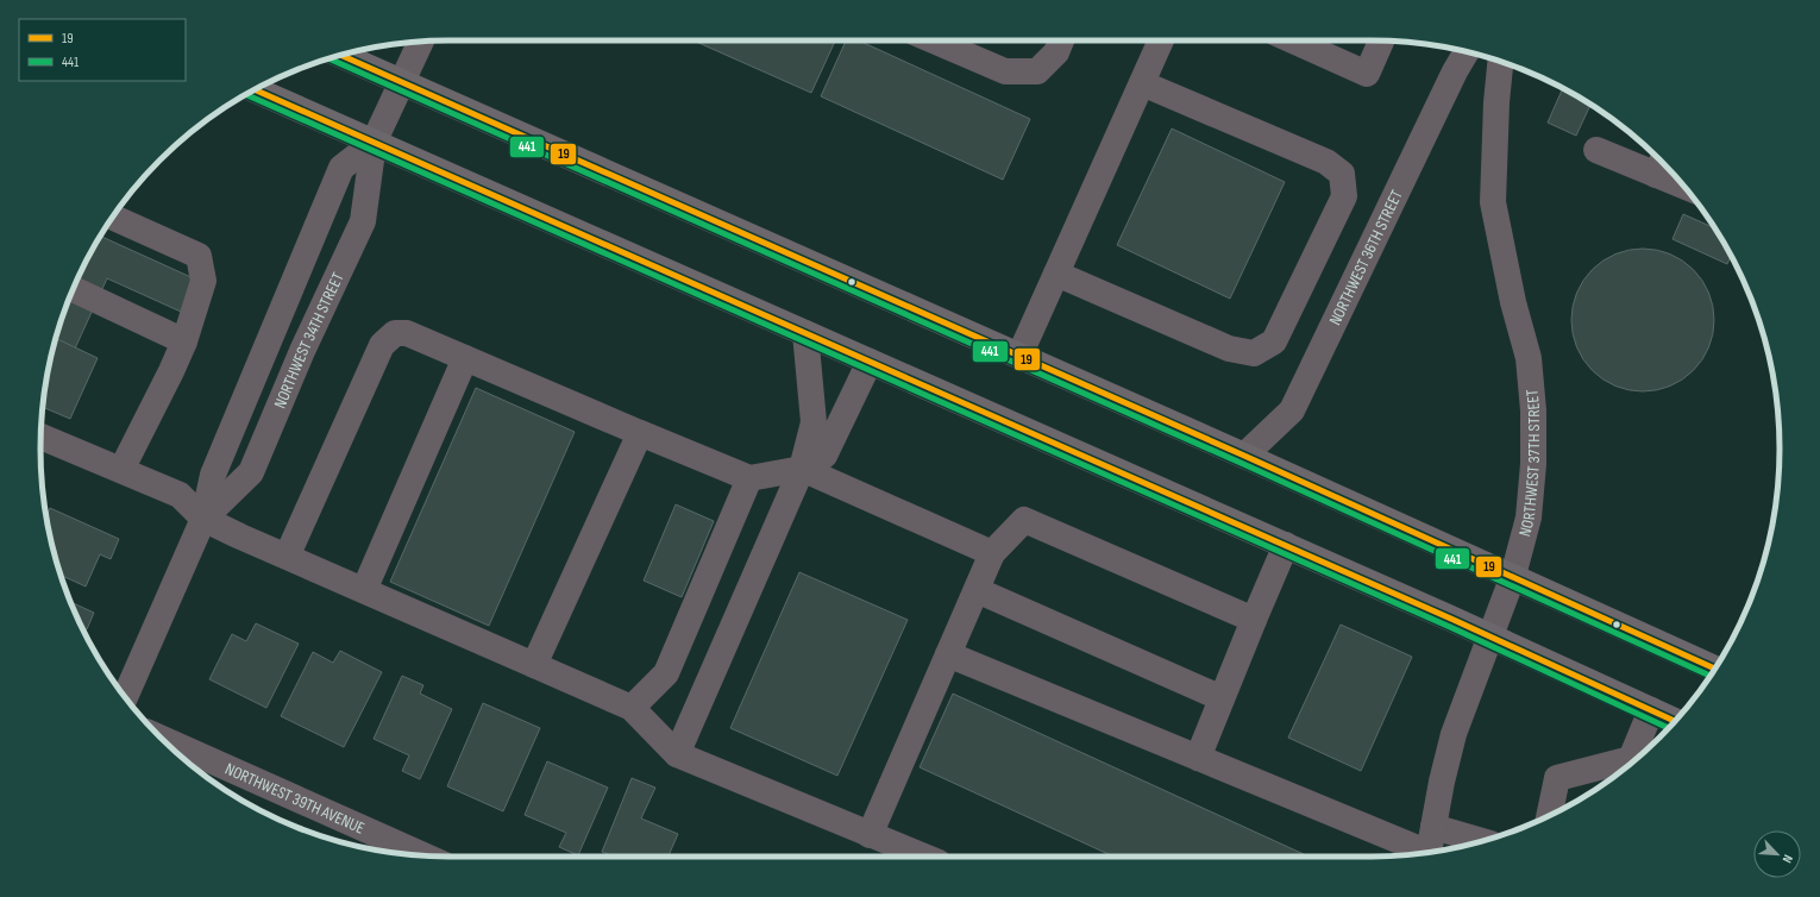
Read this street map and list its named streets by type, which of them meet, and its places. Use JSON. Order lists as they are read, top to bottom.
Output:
{
  "streets": {
    "street": [
      "NORTHWEST 36TH STREET",
      "NORTHWEST 34TH STREET",
      "NORTHWEST 37TH STREET",
      "NORTHWEST 39TH AVENUE"
    ]
  },
  "lines": ["transit line 19", "transit line 441"],
  "legend": ["19", "441"],
  "north": "bottom right"
}
